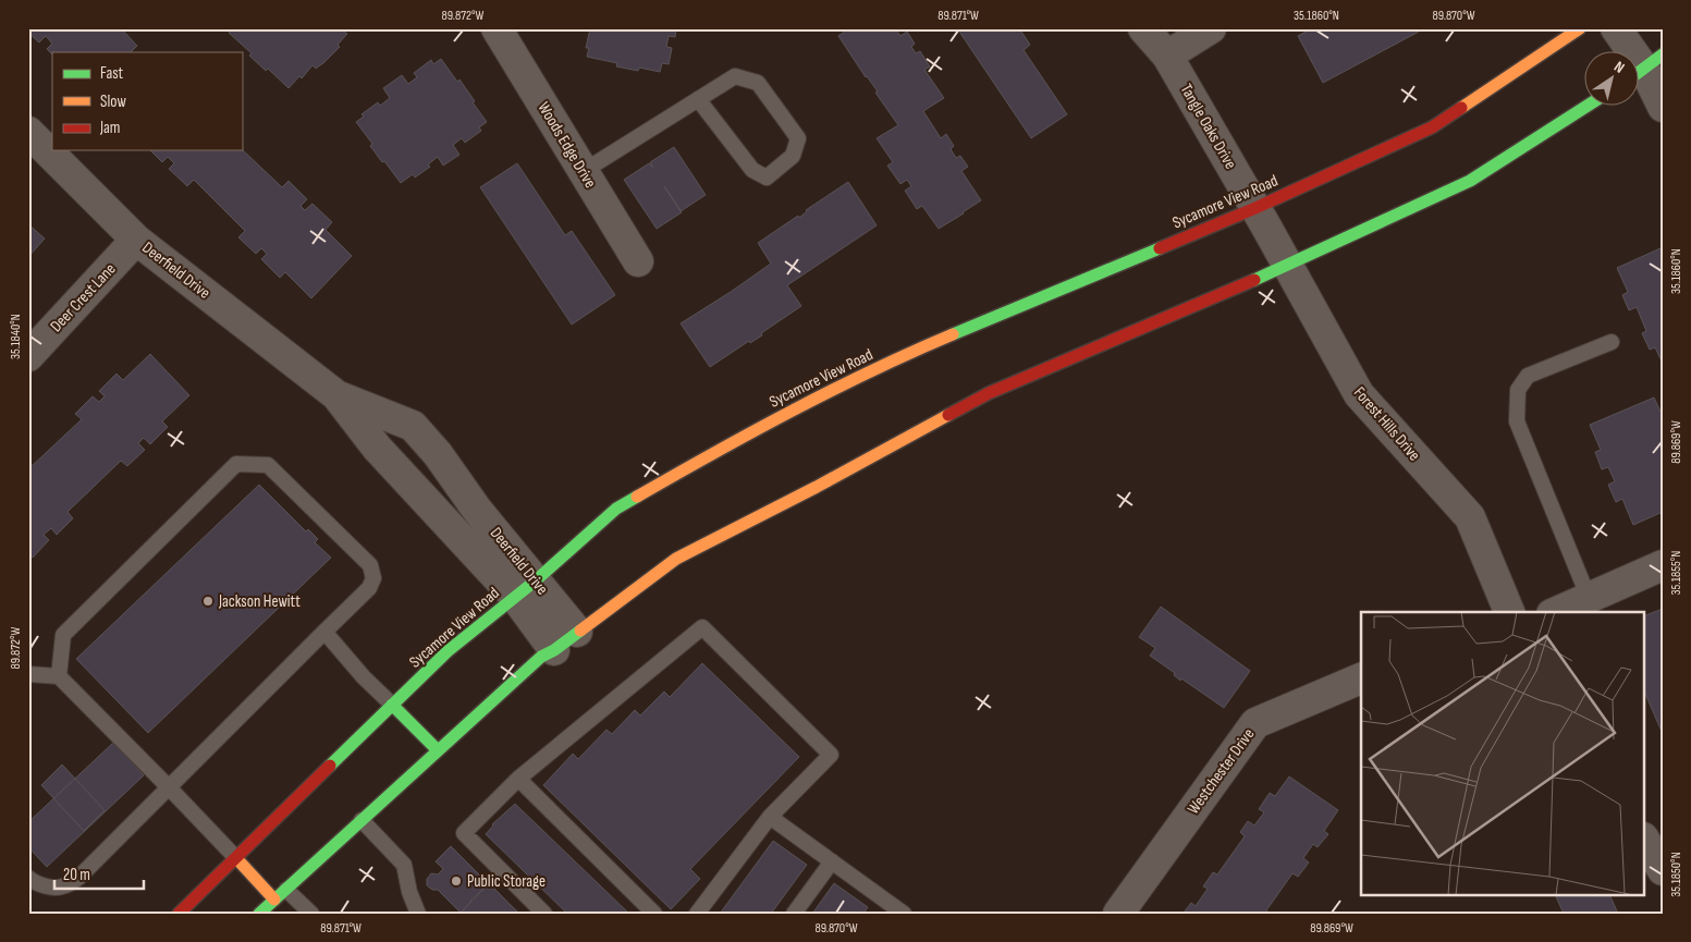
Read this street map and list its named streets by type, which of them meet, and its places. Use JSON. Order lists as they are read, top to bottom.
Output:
{
  "streets": {
    "main road": ["Sycamore View Road"],
    "street": [
      "Tangle Oaks Drive",
      "Woods Edge Drive",
      "Deerfield Drive",
      "Deer Crest Lane",
      "Forest Hills Drive",
      "Westchester Drive"
    ]
  },
  "crossings": [
    ["Tangle Oaks Drive", "Sycamore View Road"],
    ["Tangle Oaks Drive", "Forest Hills Drive"],
    ["Sycamore View Road", "Deerfield Drive"],
    ["Sycamore View Road", "Forest Hills Drive"],
    ["Deerfield Drive", "Deer Crest Lane"]
  ],
  "places": ["Jackson Hewitt", "Public Storage"],
  "legend": ["Fast", "Slow", "Jam"],
  "scale_bar": "20 m",
  "north": "top right",
  "coordinates": [
    "89.872°W",
    "89.871°W",
    "35.1860°N",
    "89.870°W",
    "35.1840°N",
    "89.869°W",
    "35.1855°N",
    "35.1850°N"
  ]
}
